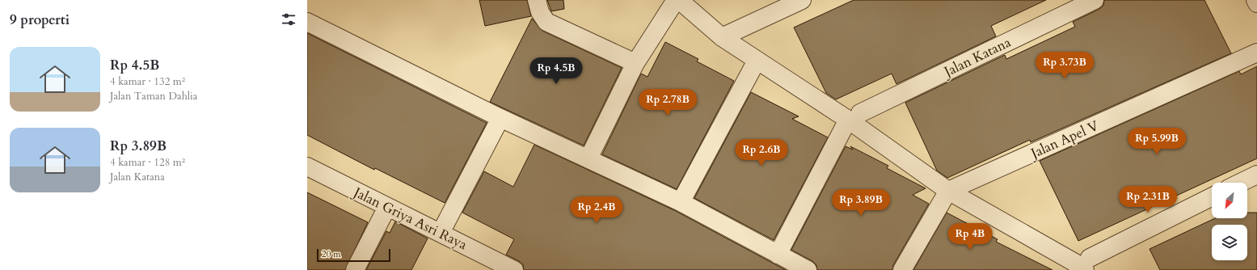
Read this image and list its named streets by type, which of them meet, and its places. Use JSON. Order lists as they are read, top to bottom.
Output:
{
  "streets": {
    "street": ["Jalan Katana", "Jalan Apel V", "Jalan Griya Asri Raya"]
  },
  "scale_bar": "20 m",
  "north": "bottom left",
  "page": {
    "heading": "9 properti",
    "list": [
      {
        "name": "Rp 4.5B",
        "note": "4 kamar · 132 m² · Jalan Taman Dahlia"
      },
      {
        "name": "Rp 3.89B",
        "note": "4 kamar · 128 m² · Jalan Katana"
      }
    ],
    "price": [
      "Rp 3.73B",
      "Rp 4.5B",
      "Rp 2.78B",
      "Rp 5.99B",
      "Rp 2.6B",
      "Rp 2.31B",
      "Rp 3.89B",
      "Rp 2.4B",
      "Rp 4B"
    ],
    "scale": "20 m"
  }
}
